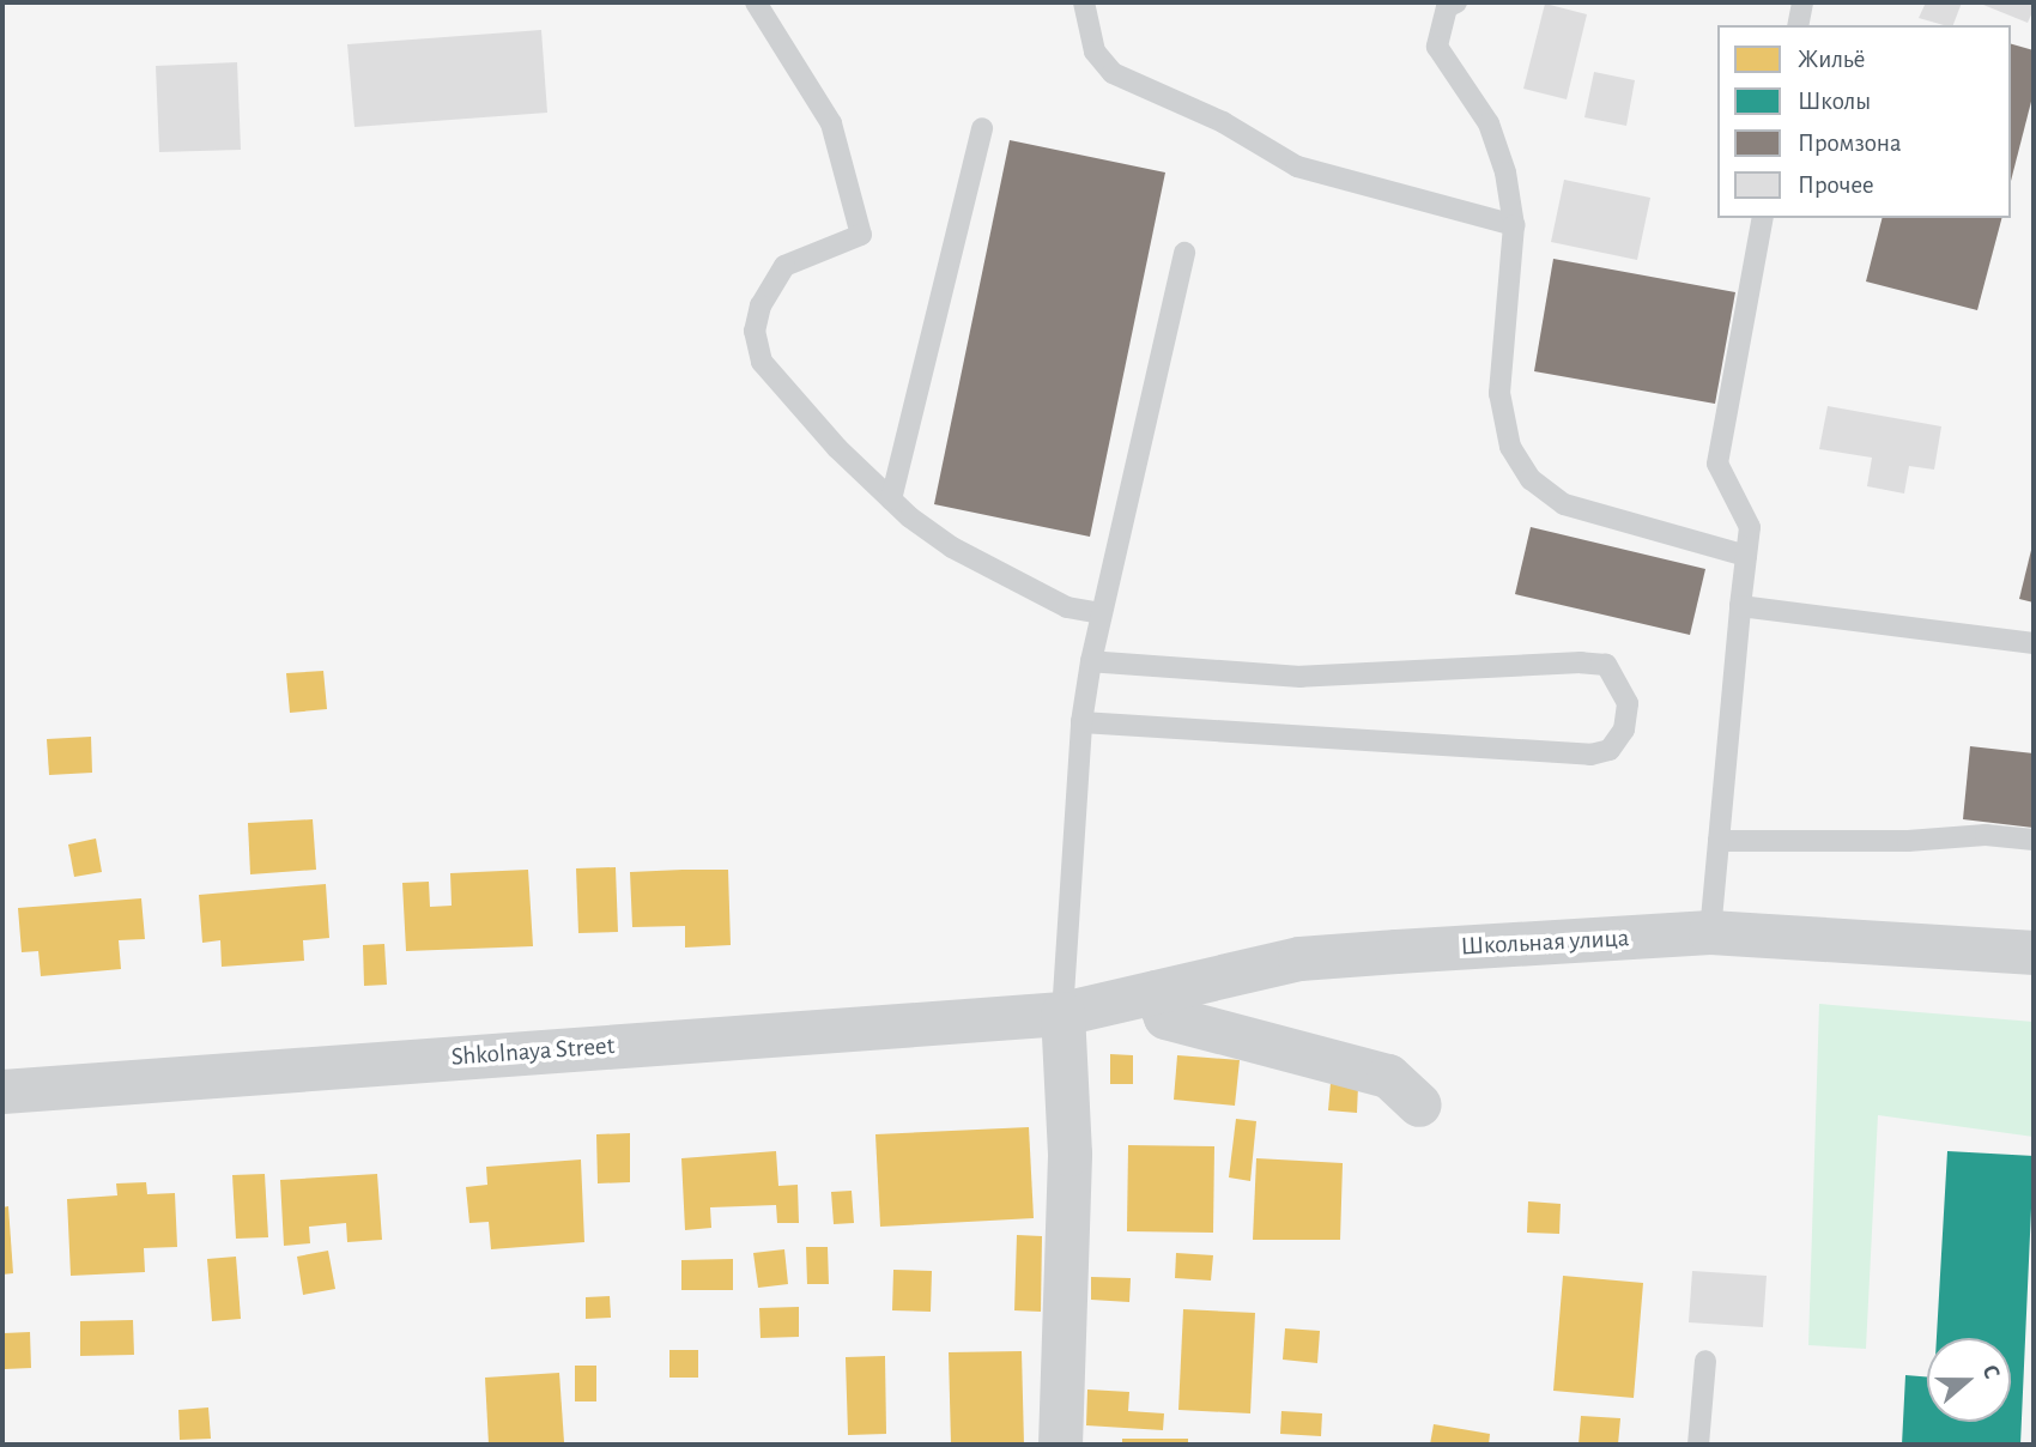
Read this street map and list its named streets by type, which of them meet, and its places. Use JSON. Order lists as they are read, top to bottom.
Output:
{
  "streets": {
    "street": ["Школьная улица", "Shkolnaya Street"]
  },
  "crossings": [
    ["Школьная улица", "Shkolnaya Street"]
  ],
  "legend": [
    "Жильё",
    "Школы",
    "Промзона",
    "Прочее"
  ],
  "north": "right"
}
